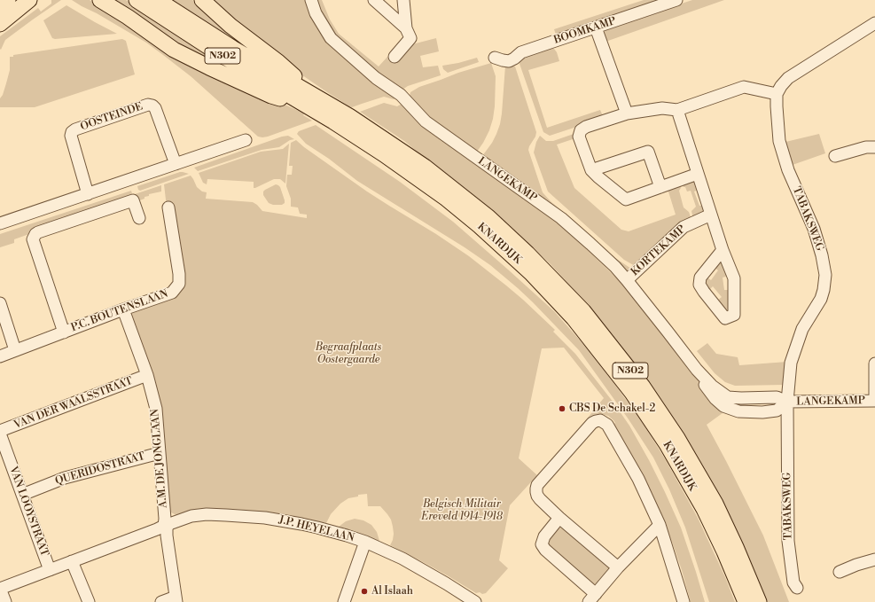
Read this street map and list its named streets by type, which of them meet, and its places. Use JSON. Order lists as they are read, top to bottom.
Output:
{
  "streets": {
    "main road": ["N302", "KNARDIJK"],
    "street": [
      "BOOMKAMP",
      "OOSTEINDE",
      "LANGEKAMP",
      "TABAKSWEG",
      "KORTEKAMP",
      "P.C. BOUTENSLAAN",
      "VAN DER WAALSSTRAAT",
      "A.M. DE JONGLAAN",
      "QUERIDOSTRAAT",
      "VAN LOOYSTRAAT",
      "J.P. HEYELAAN"
    ]
  },
  "crossings": [
    ["LANGEKAMP", "TABAKSWEG"],
    ["LANGEKAMP", "KORTEKAMP"],
    ["P.C. BOUTENSLAAN", "A.M. DE JONGLAAN"],
    ["VAN DER WAALSSTRAAT", "A.M. DE JONGLAAN"],
    ["VAN DER WAALSSTRAAT", "VAN LOOYSTRAAT"],
    ["A.M. DE JONGLAAN", "QUERIDOSTRAAT"],
    ["A.M. DE JONGLAAN", "J.P. HEYELAAN"],
    ["QUERIDOSTRAAT", "VAN LOOYSTRAAT"],
    ["VAN LOOYSTRAAT", "J.P. HEYELAAN"]
  ],
  "parks": ["Begraafplaats Oostergaarde", "Belgisch Militair Ereveld 1914-1918"],
  "places": ["CBS De Schakel-2", "Al Islaah"]
}
